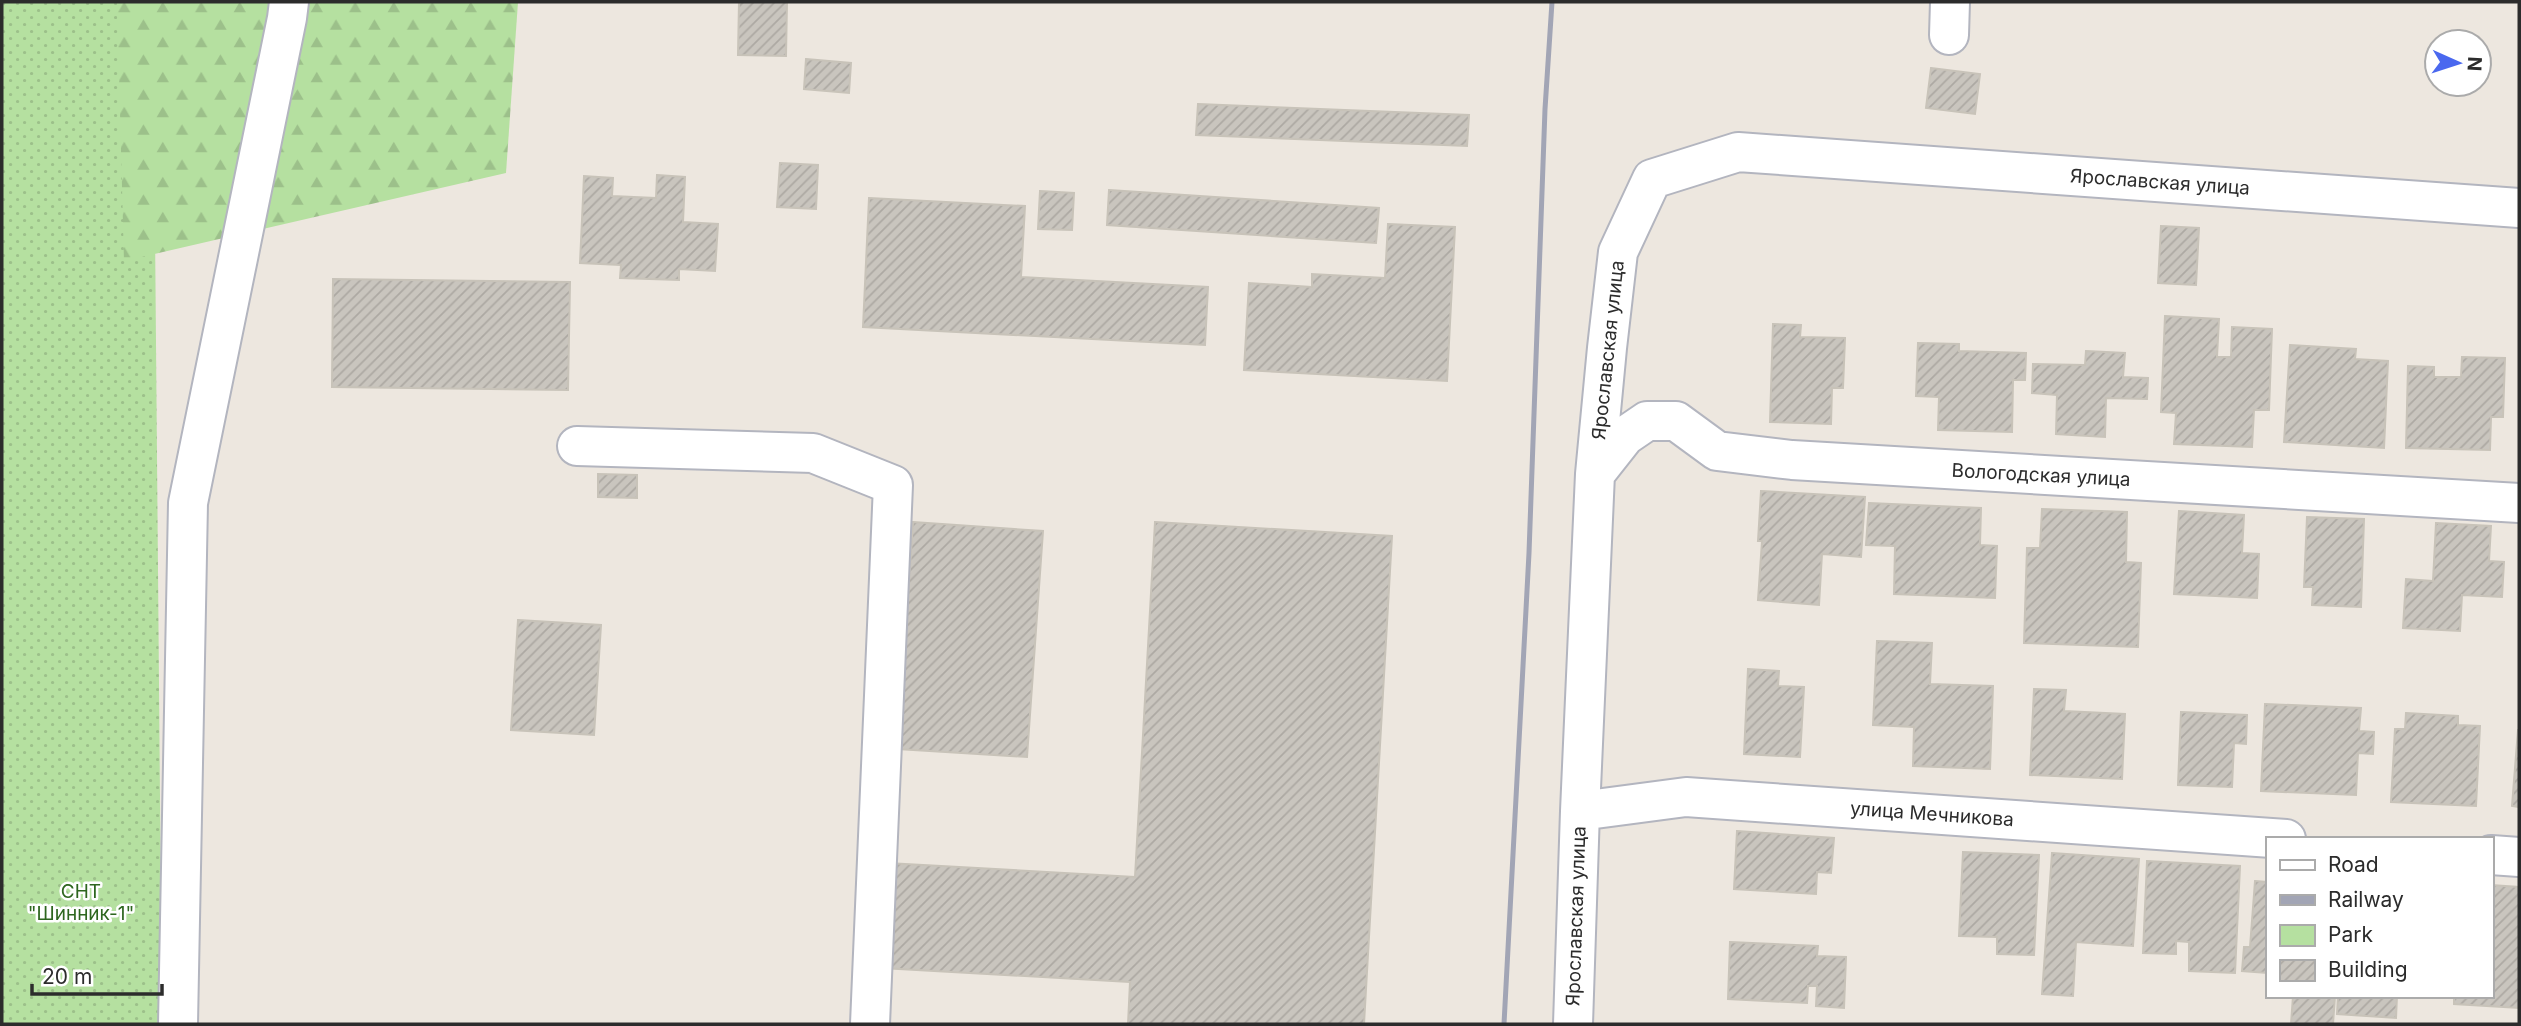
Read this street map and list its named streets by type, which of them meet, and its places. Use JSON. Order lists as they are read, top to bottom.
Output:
{
  "streets": {
    "street": ["Ярославская улица", "Вологодская улица", "улица Мечникова"]
  },
  "crossings": [
    ["Ярославская улица", "Вологодская улица"],
    ["Ярославская улица", "улица Мечникова"]
  ],
  "parks": ["СНТ \"Шинник-1\""],
  "legend": [
    "Road",
    "Railway",
    "Park",
    "Building"
  ],
  "scale_bar": "20 m",
  "north": "right"
}
